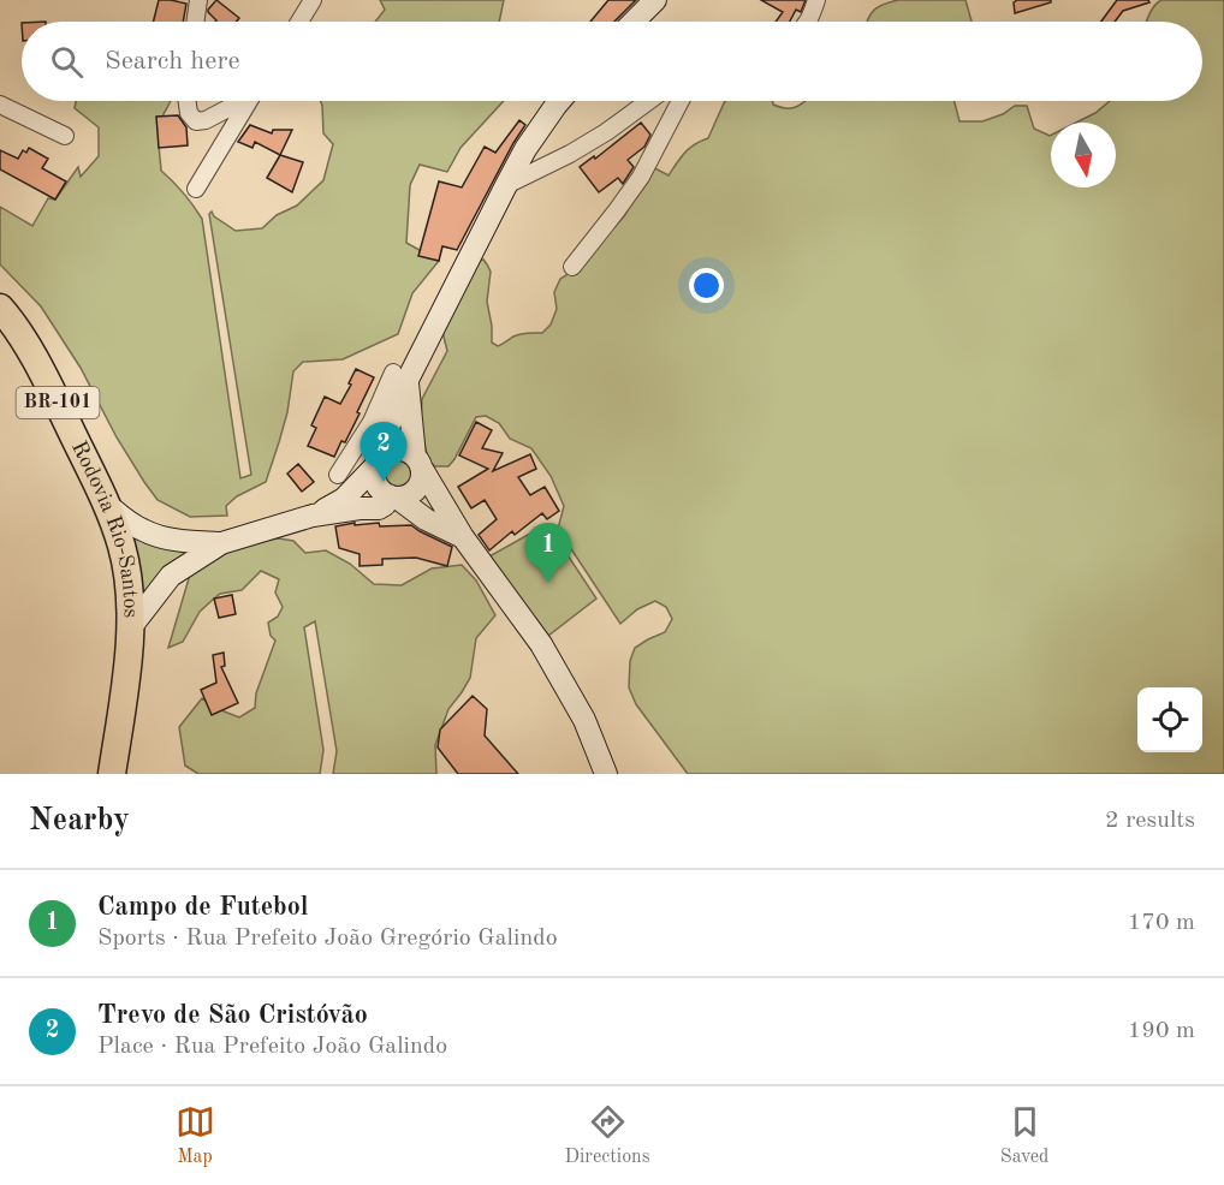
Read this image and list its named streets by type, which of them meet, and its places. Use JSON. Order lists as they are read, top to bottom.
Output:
{
  "streets": {
    "highway": ["BR-101", "Rodovia Rio-Santos"]
  },
  "north": "bottom",
  "page": {
    "search": "Search here",
    "pins": ["2", "1"],
    "heading": ["Nearby", "2 results"],
    "list": [
      {
        "mark": "1",
        "name": "Campo de Futebol",
        "note": "Sports · Rua Prefeito João Gregório Galindo",
        "value": "170 m"
      },
      {
        "mark": "2",
        "name": "Trevo de São Cristóvão",
        "note": "Place · Rua Prefeito João Galindo",
        "value": "190 m"
      }
    ],
    "nav": ["Map", "Directions", "Saved"]
  }
}
